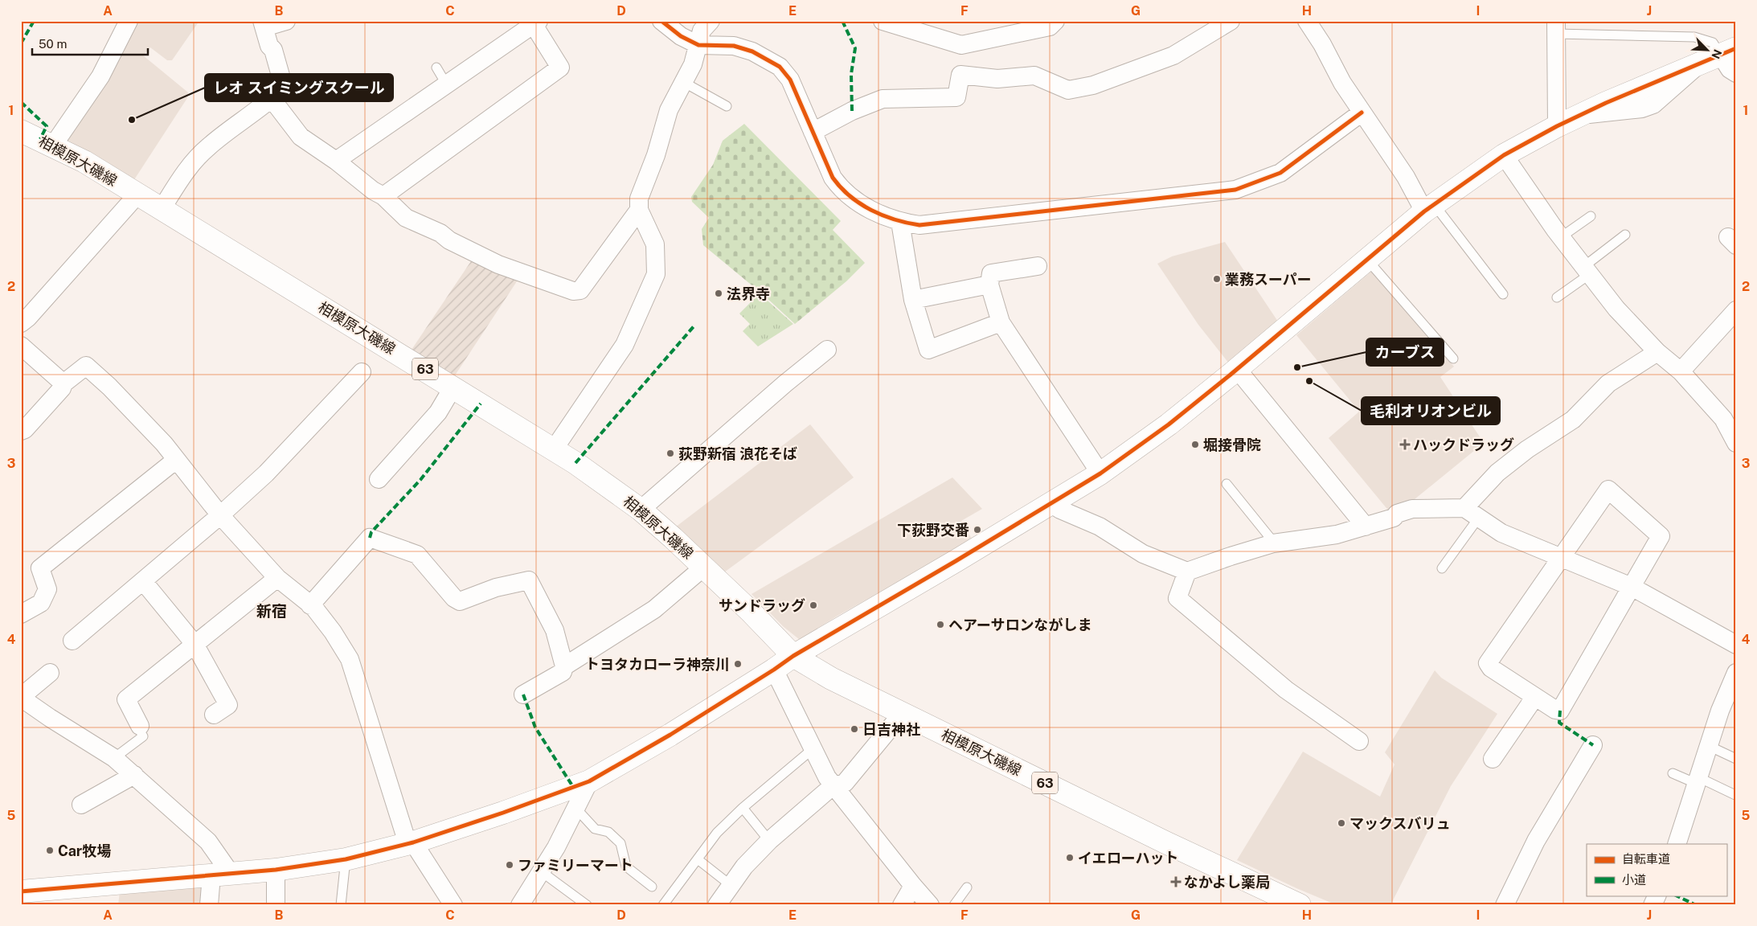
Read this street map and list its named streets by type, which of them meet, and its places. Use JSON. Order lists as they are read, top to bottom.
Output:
{
  "streets": {
    "street": ["相模原大磯線", "63"]
  },
  "districts": ["新宿"],
  "places": {
    "other": [
      "レオ スイミングスクール",
      "業務スーパー",
      "法界寺",
      "カーブス",
      "毛利オリオンビル",
      "堀接骨院",
      "荻野新宿 浪花そば",
      "下荻野交番",
      "サンドラッグ",
      "ヘアーサロンながしま",
      "トヨタカローラ神奈川",
      "日吉神社",
      "マックスバリュ",
      "Car牧場",
      "イエローハット",
      "ファミリーマート"
    ],
    "health": ["ハックドラッグ", "なかよし薬局"]
  },
  "legend": ["自転車道", "小道"],
  "scale_bar": "50 m",
  "north": "bottom right",
  "grid": {
    "columns": [
      "A",
      "B",
      "C",
      "D",
      "E",
      "F",
      "G",
      "H",
      "I",
      "J"
    ],
    "rows": [
      "1",
      "2",
      "3",
      "4",
      "5"
    ]
  }
}
